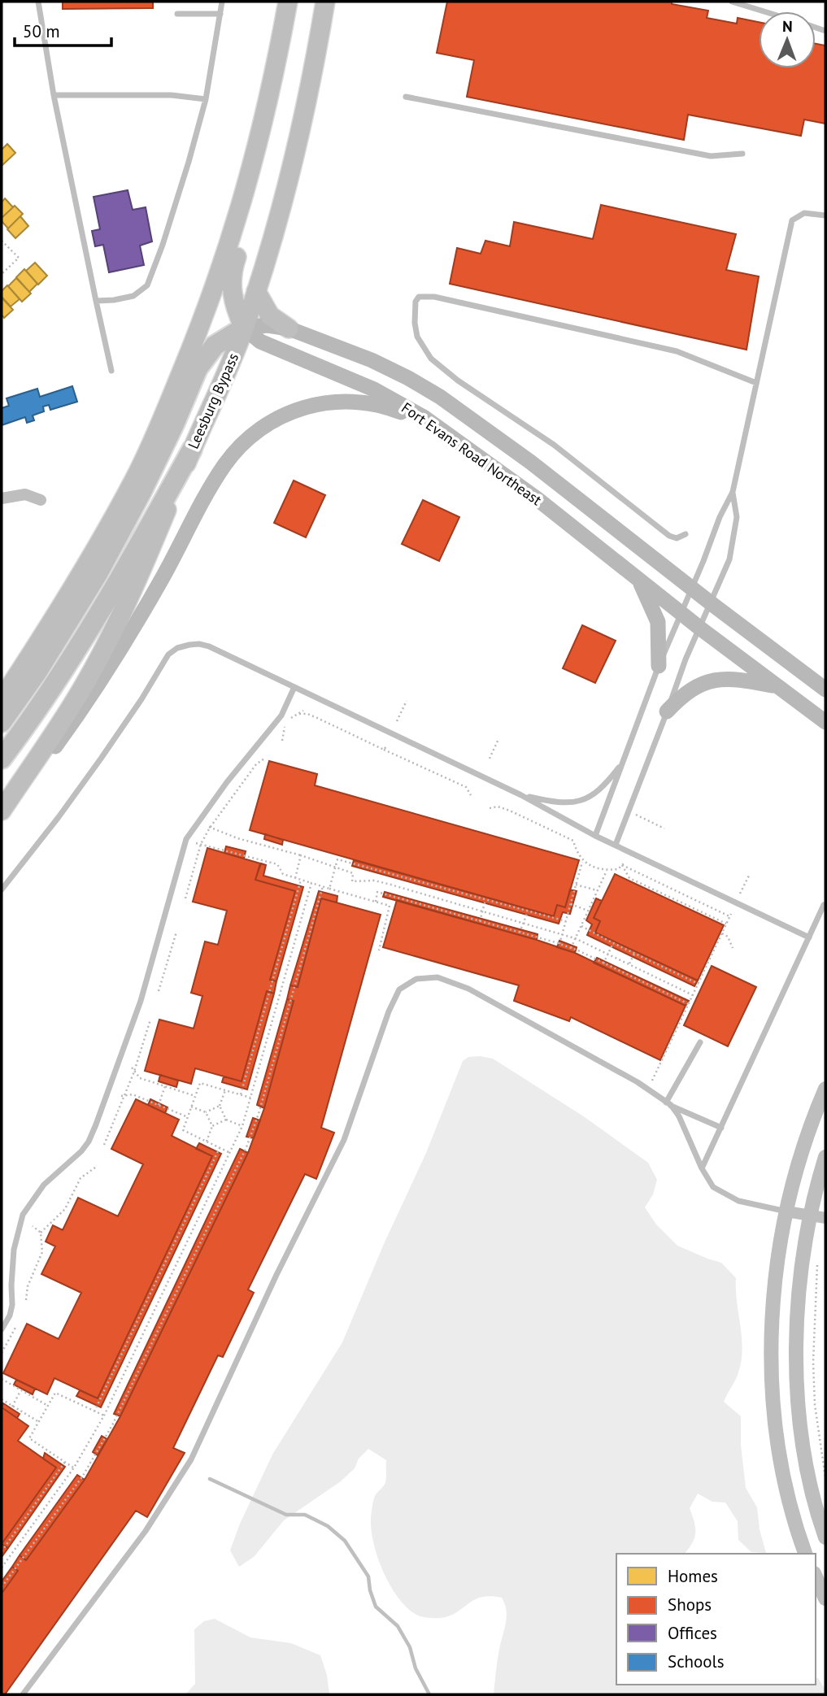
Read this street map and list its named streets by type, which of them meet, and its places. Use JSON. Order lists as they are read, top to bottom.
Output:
{
  "streets": {
    "highway": ["Leesburg Bypass"],
    "main road": ["Fort Evans Road Northeast"]
  },
  "crossings": [
    ["Leesburg Bypass", "Fort Evans Road Northeast"]
  ],
  "legend": [
    "Homes",
    "Shops",
    "Offices",
    "Schools"
  ],
  "scale_bar": "50 m",
  "north": "top"
}
